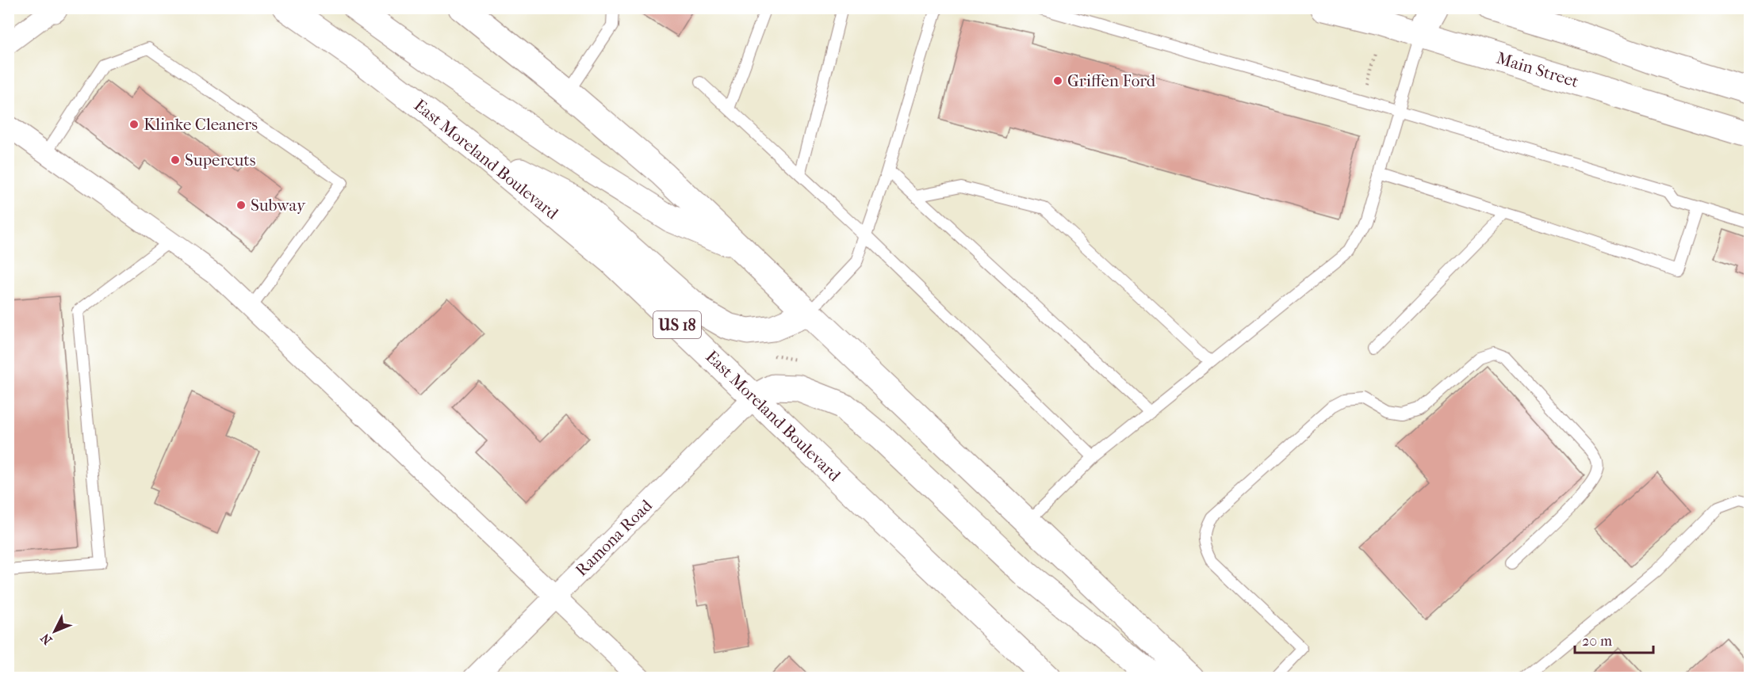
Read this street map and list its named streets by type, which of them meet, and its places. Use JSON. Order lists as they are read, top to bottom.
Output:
{
  "streets": {
    "main road": ["Main Street", "East Moreland Boulevard", "US 18"],
    "street": ["Ramona Road"]
  },
  "crossings": [
    ["East Moreland Boulevard", "Ramona Road"]
  ],
  "places": [
    "Griffen Ford",
    "Klinke Cleaners",
    "Supercuts",
    "Subway"
  ],
  "scale_bar": "20 m",
  "north": "bottom left"
}
